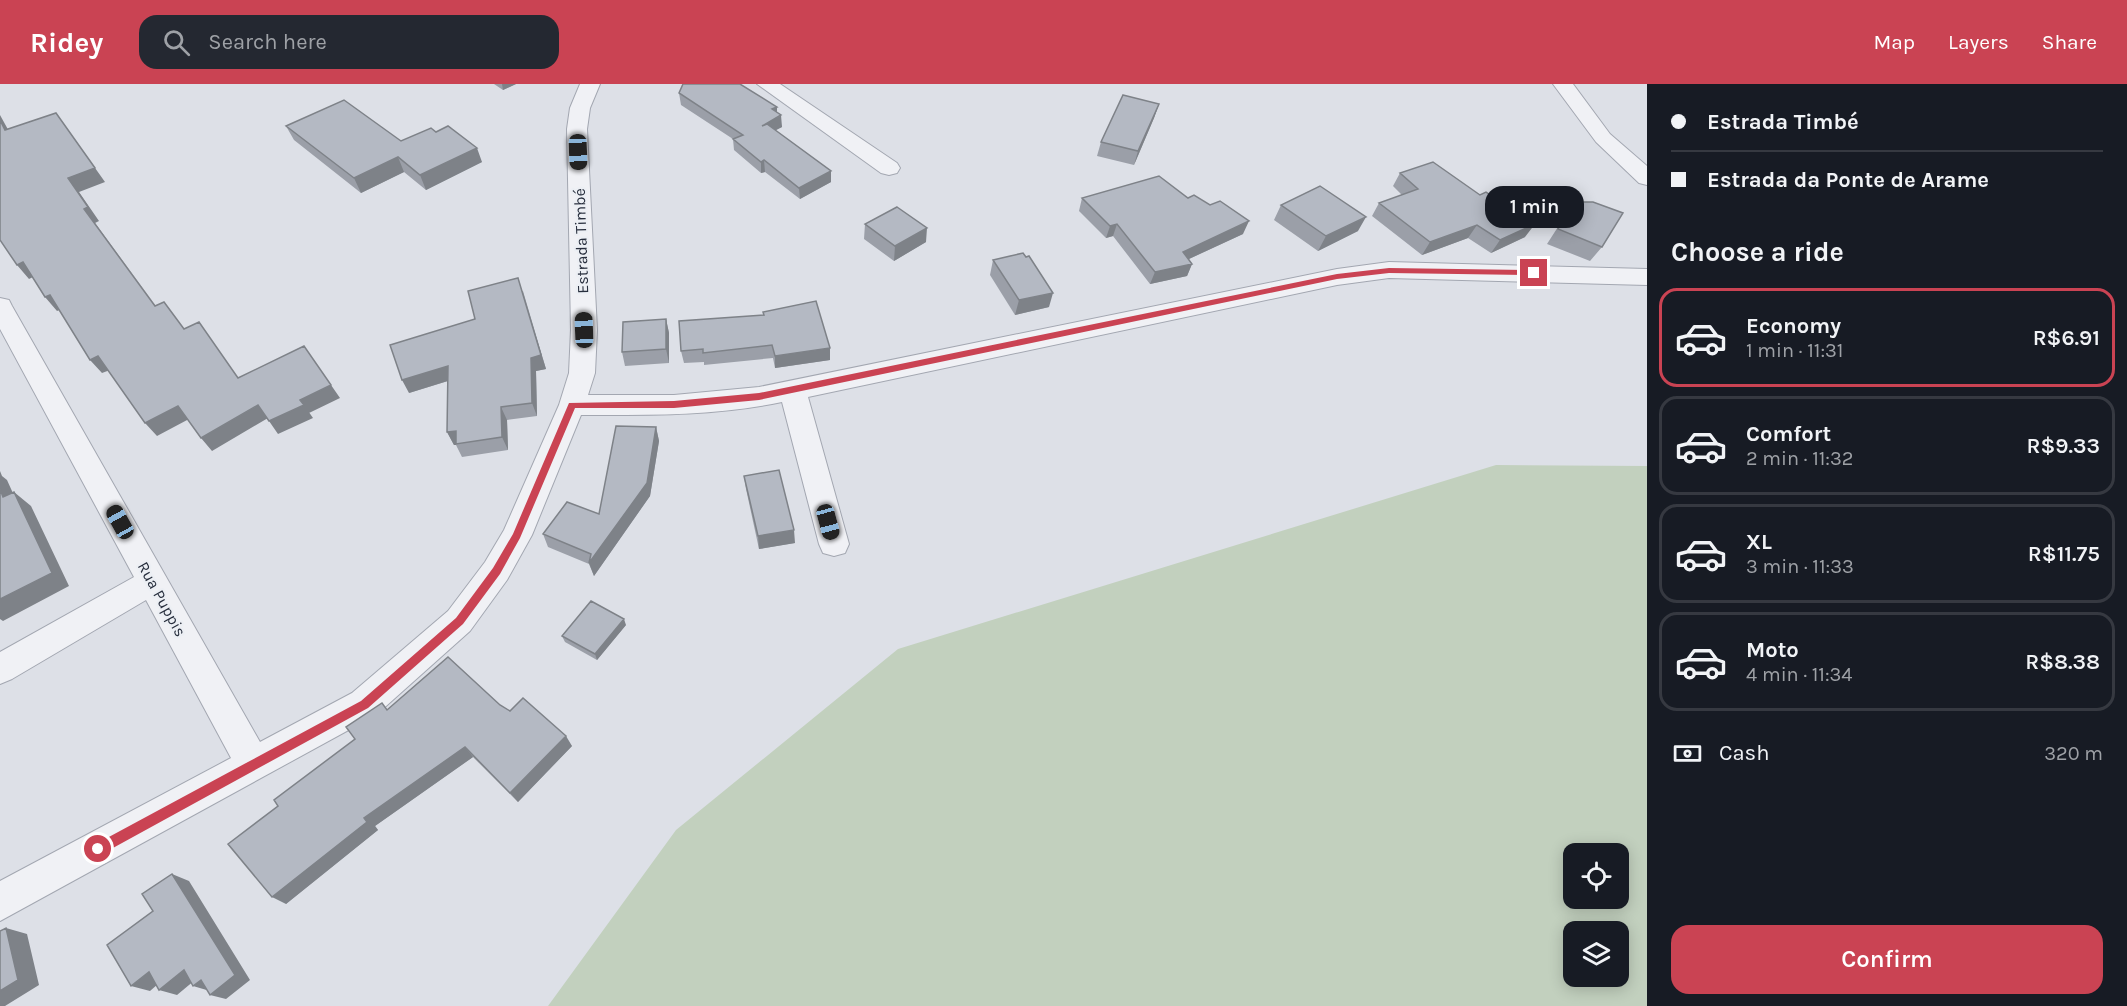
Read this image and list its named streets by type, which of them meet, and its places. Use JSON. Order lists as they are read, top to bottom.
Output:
{
  "streets": {
    "street": ["Estrada Timbé", "Rua Puppis"]
  },
  "crossings": [
    ["Estrada Timbé", "Rua Puppis"]
  ],
  "page": {
    "header": "Ridey",
    "search": "Search here",
    "nav": ["Map", "Layers", "Share"],
    "banner": ["Estrada Timbé", "Estrada da Ponte de Arame"],
    "bubble": "1 min",
    "heading": "Choose a ride",
    "list": [
      {
        "name": "Economy",
        "note": "1 min · 11:31",
        "value": "R$6.91"
      },
      {
        "name": "Comfort",
        "note": "2 min · 11:32",
        "value": "R$9.33"
      },
      {
        "name": "XL",
        "note": "3 min · 11:33",
        "value": "R$11.75"
      },
      {
        "name": "Moto",
        "note": "4 min · 11:34",
        "value": "R$8.38"
      }
    ],
    "pay": ["Cash", "320 m"],
    "buttons": "Confirm"
  }
}
